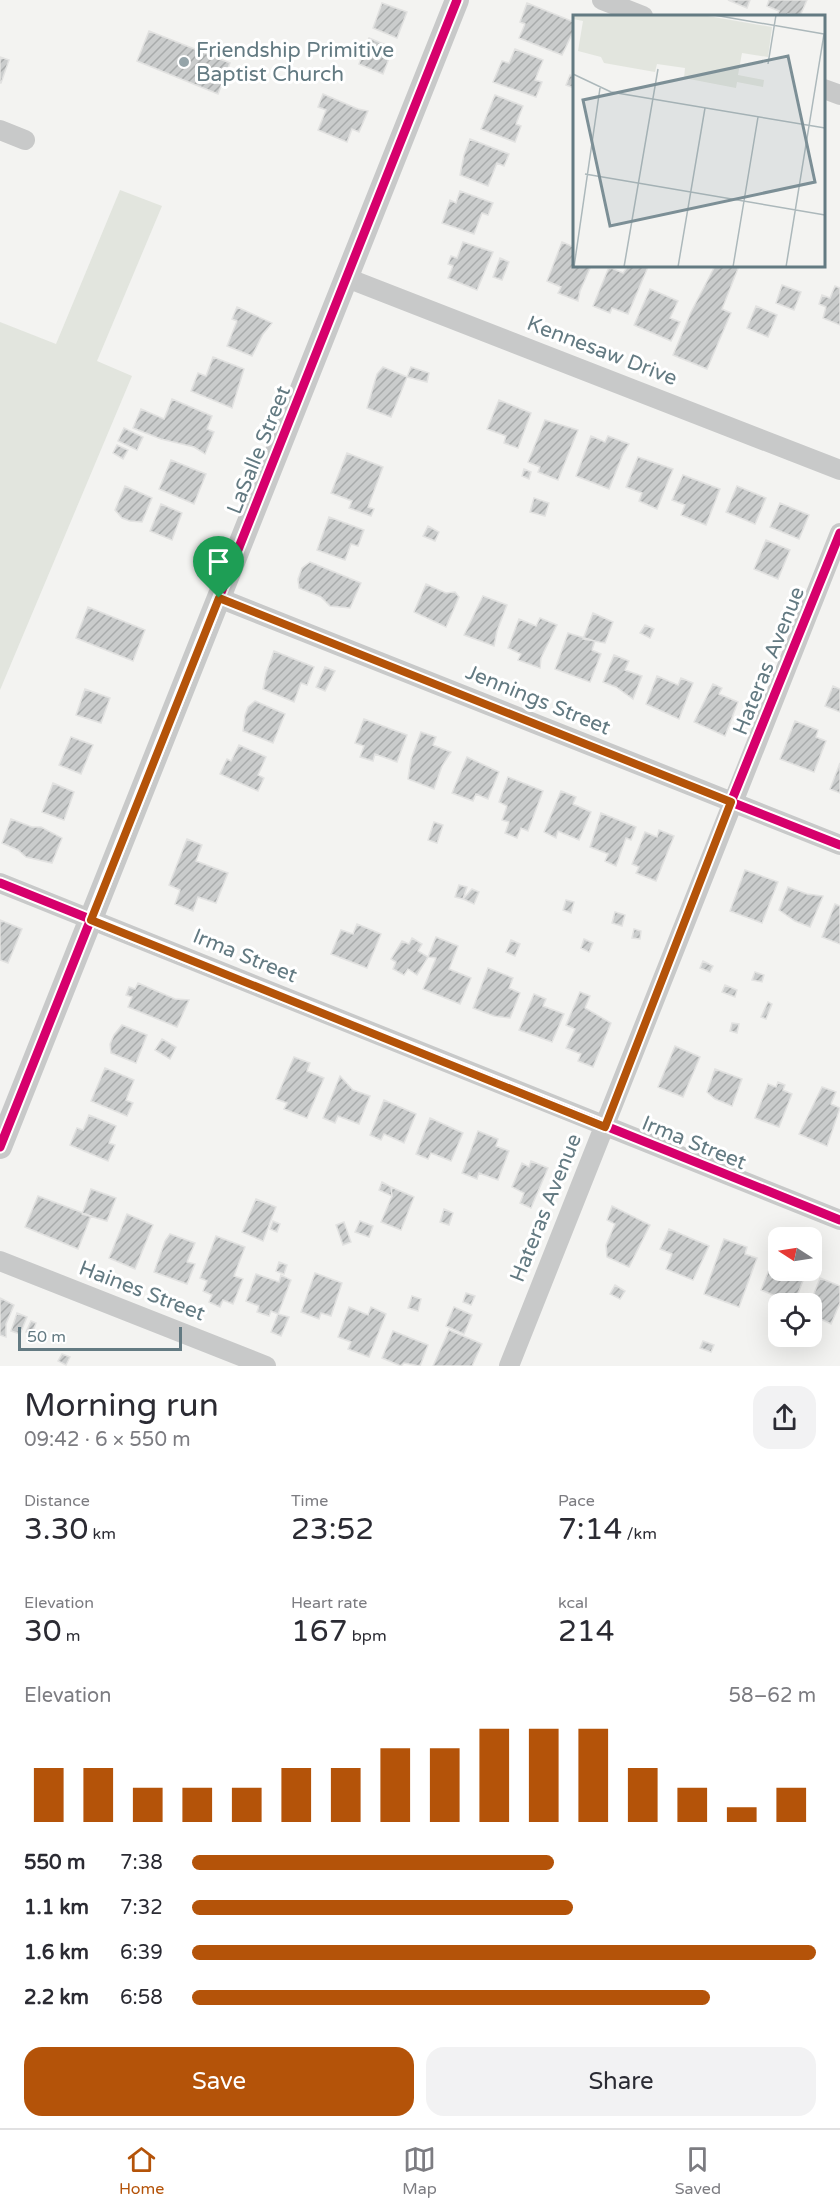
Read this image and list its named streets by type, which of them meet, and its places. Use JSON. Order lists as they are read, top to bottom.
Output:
{
  "streets": {
    "street": [
      "Kennesaw Drive",
      "LaSalle Street",
      "Hateras Avenue",
      "Jennings Street",
      "Irma Street",
      "Haines Street"
    ]
  },
  "crossings": [
    ["Kennesaw Drive", "LaSalle Street"],
    ["LaSalle Street", "Jennings Street"],
    ["LaSalle Street", "Irma Street"],
    ["Hateras Avenue", "Jennings Street"],
    ["Hateras Avenue", "Irma Street"]
  ],
  "places": ["Friendship Primitive Baptist Church"],
  "scale_bar": "50 m",
  "north": "left",
  "page": {
    "scale": "50 m",
    "heading": ["Morning run", "09:42 · 6 × 550 m"],
    "stats": [
      ["Distance", "3.30 km"],
      ["Time", "23:52"],
      ["Pace", "7:14 /km"],
      ["Elevation", "30 m"],
      ["Heart rate", "167 bpm"],
      ["kcal", "214"]
    ],
    "chart": ["Elevation", "58–62 m"],
    "list": [
      {
        "name": "550 m",
        "note": "7:38"
      },
      {
        "name": "1.1 km",
        "note": "7:32"
      },
      {
        "name": "1.6 km",
        "note": "6:39"
      },
      {
        "name": "2.2 km",
        "note": "6:58"
      }
    ],
    "buttons": ["Save", "Share"],
    "tabs": ["Home", "Map", "Saved"]
  }
}
